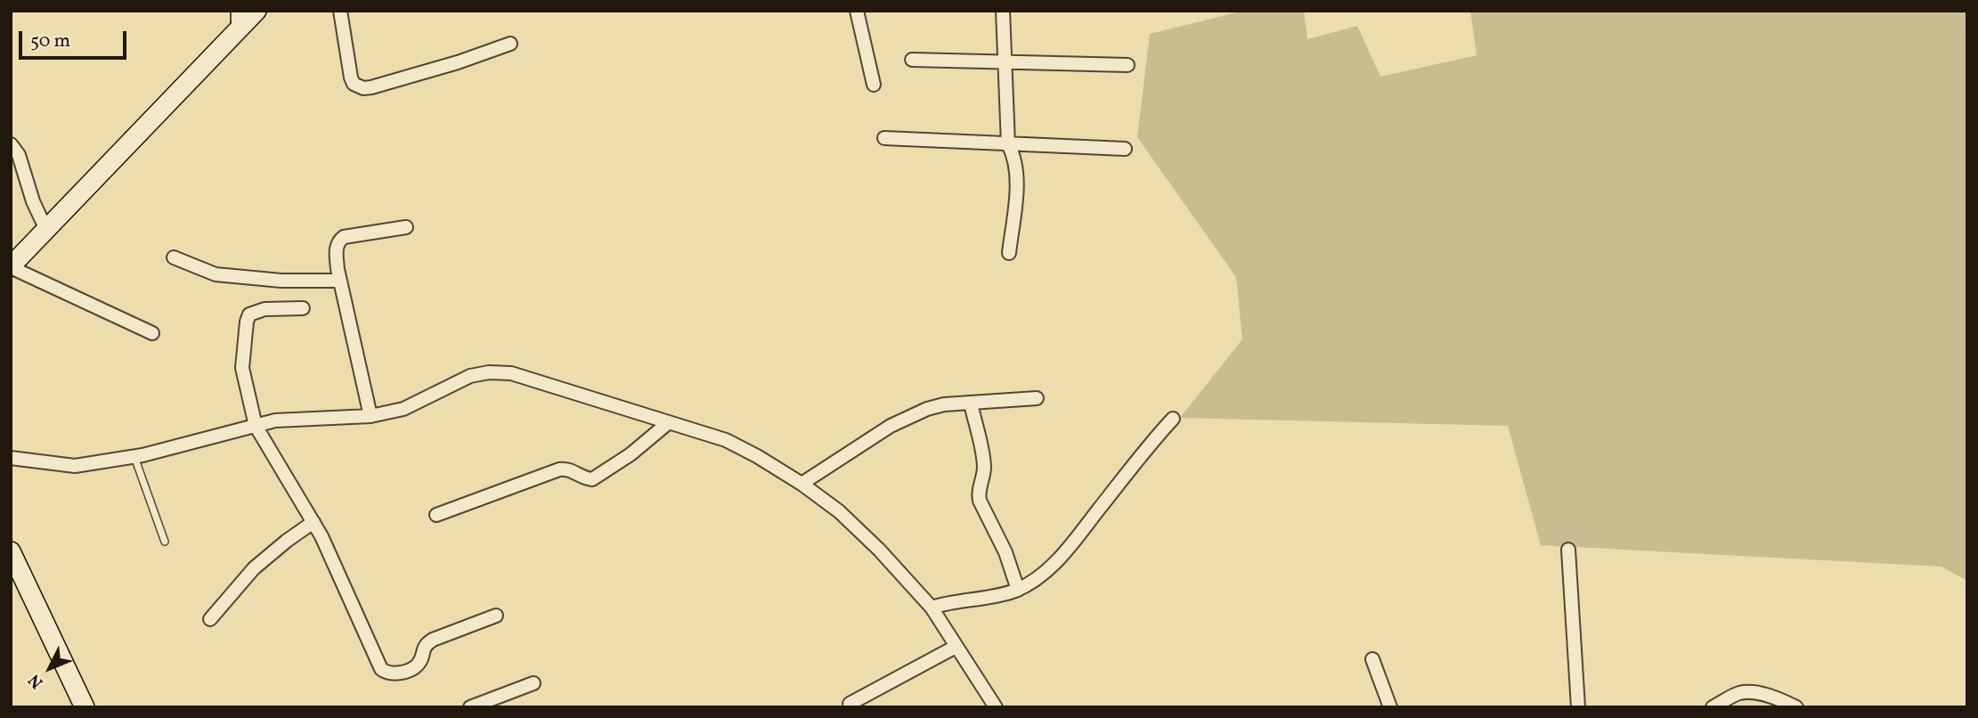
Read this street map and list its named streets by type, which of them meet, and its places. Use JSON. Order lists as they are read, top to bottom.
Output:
{
  "scale_bar": "50 m",
  "north": "bottom left"
}
